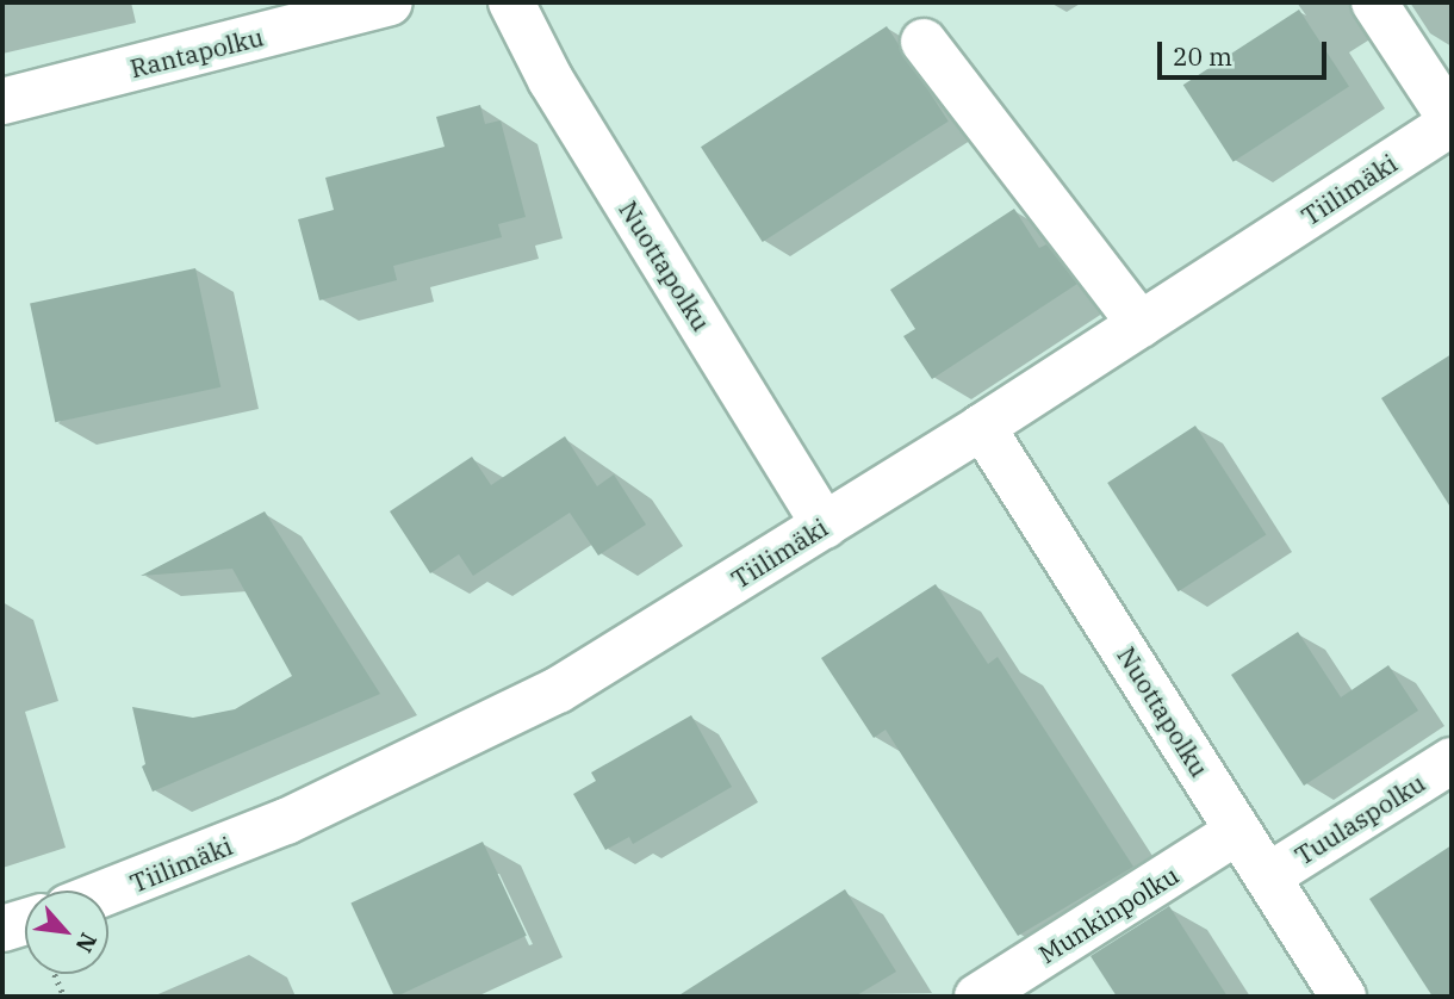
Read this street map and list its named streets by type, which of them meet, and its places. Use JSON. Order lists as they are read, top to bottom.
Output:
{
  "streets": {
    "street": [
      "Rantapolku",
      "Tiilimäki",
      "Nuottapolku",
      "Tuulaspolku",
      "Munkinpolku"
    ]
  },
  "crossings": [
    ["Tiilimäki", "Nuottapolku"],
    ["Nuottapolku", "Tuulaspolku"],
    ["Nuottapolku", "Munkinpolku"]
  ],
  "scale_bar": "20 m",
  "north": "bottom right"
}
